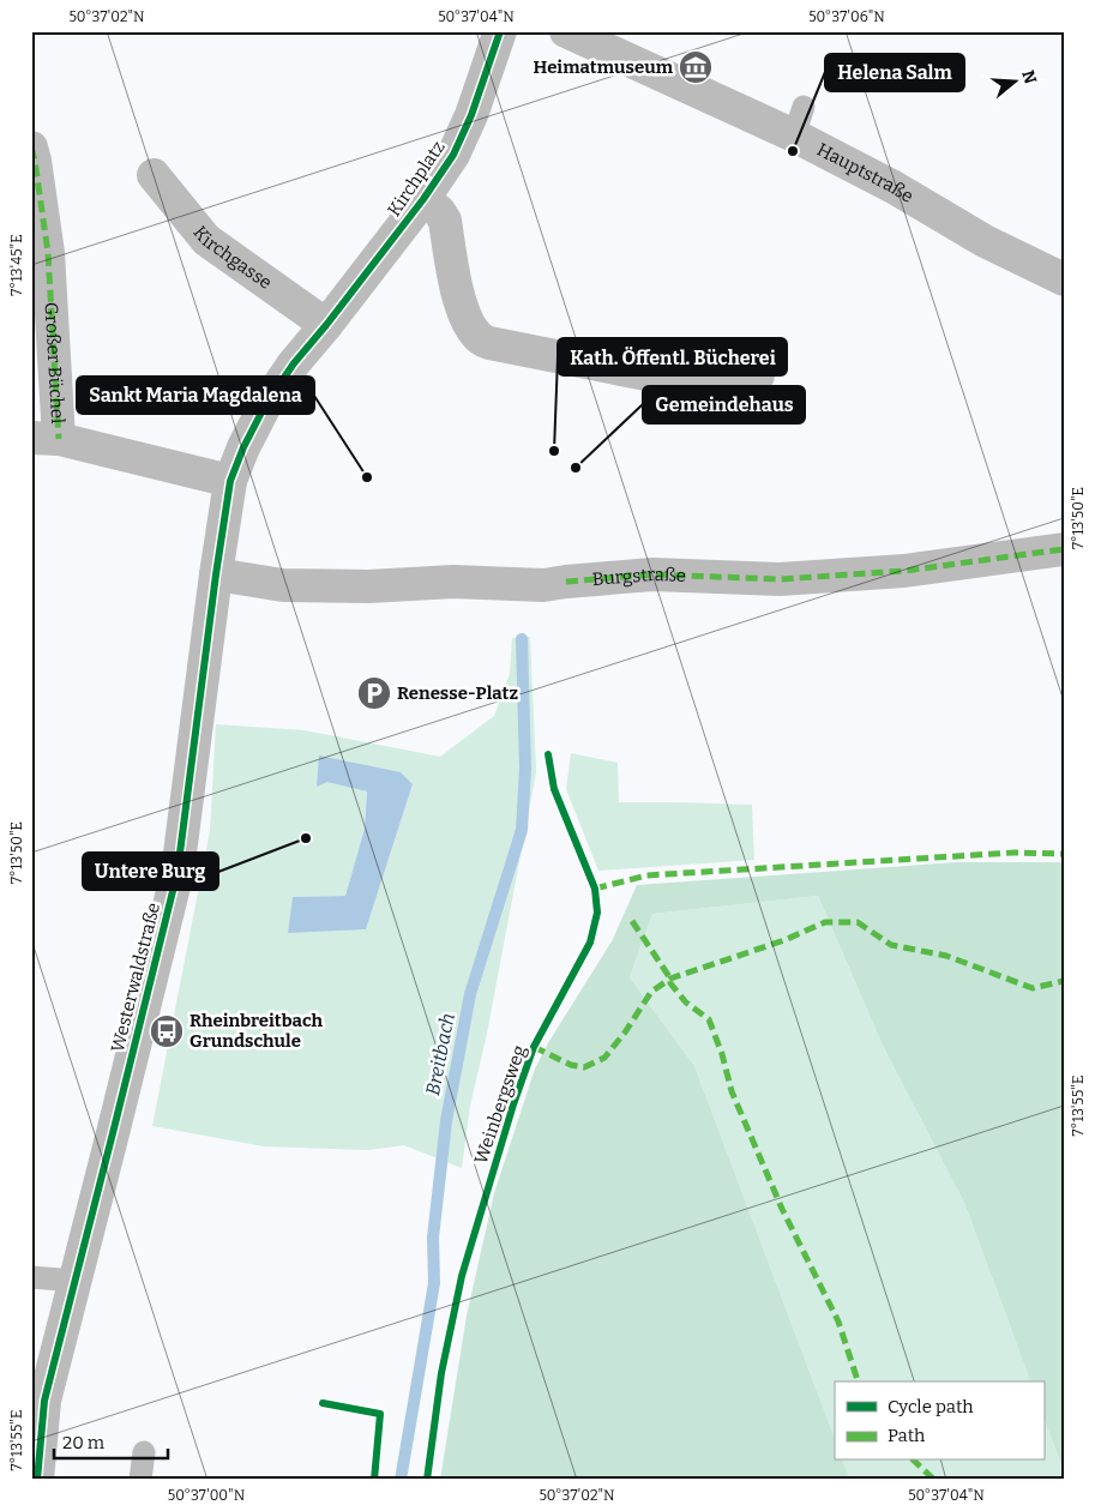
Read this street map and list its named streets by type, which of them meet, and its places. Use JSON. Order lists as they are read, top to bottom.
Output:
{
  "streets": {
    "street": [
      "Hauptstraße",
      "Kirchplatz",
      "Kirchgasse",
      "Großer Büchel",
      "Burgstraße",
      "Westerwaldstraße"
    ],
    "cycle path": ["Weinbergsweg"]
  },
  "crossings": [
    ["Kirchplatz", "Kirchgasse"],
    ["Kirchplatz", "Westerwaldstraße"],
    ["Kirchgasse", "Westerwaldstraße"],
    ["Großer Büchel", "Westerwaldstraße"],
    ["Burgstraße", "Westerwaldstraße"]
  ],
  "water": ["Breitbach"],
  "places": {
    "museum": ["Heimatmuseum"],
    "other": [
      "Helena Salm",
      "Kath. Öffentl. Bücherei",
      "Gemeindehaus",
      "Sankt Maria Magdalena",
      "Untere Burg"
    ],
    "parking": ["Renesse-Platz"],
    "bus stop": ["Rheinbreitbach Grundschule"]
  },
  "legend": ["Cycle path", "Path"],
  "scale_bar": "20 m",
  "north": "right",
  "coordinates": [
    "50°37'02\"N",
    "50°37'04\"N",
    "50°37'06\"N",
    "7°13'45\"E",
    "7°13'50\"E",
    "7°13'55\"E",
    "50°37'00\"N"
  ]
}
